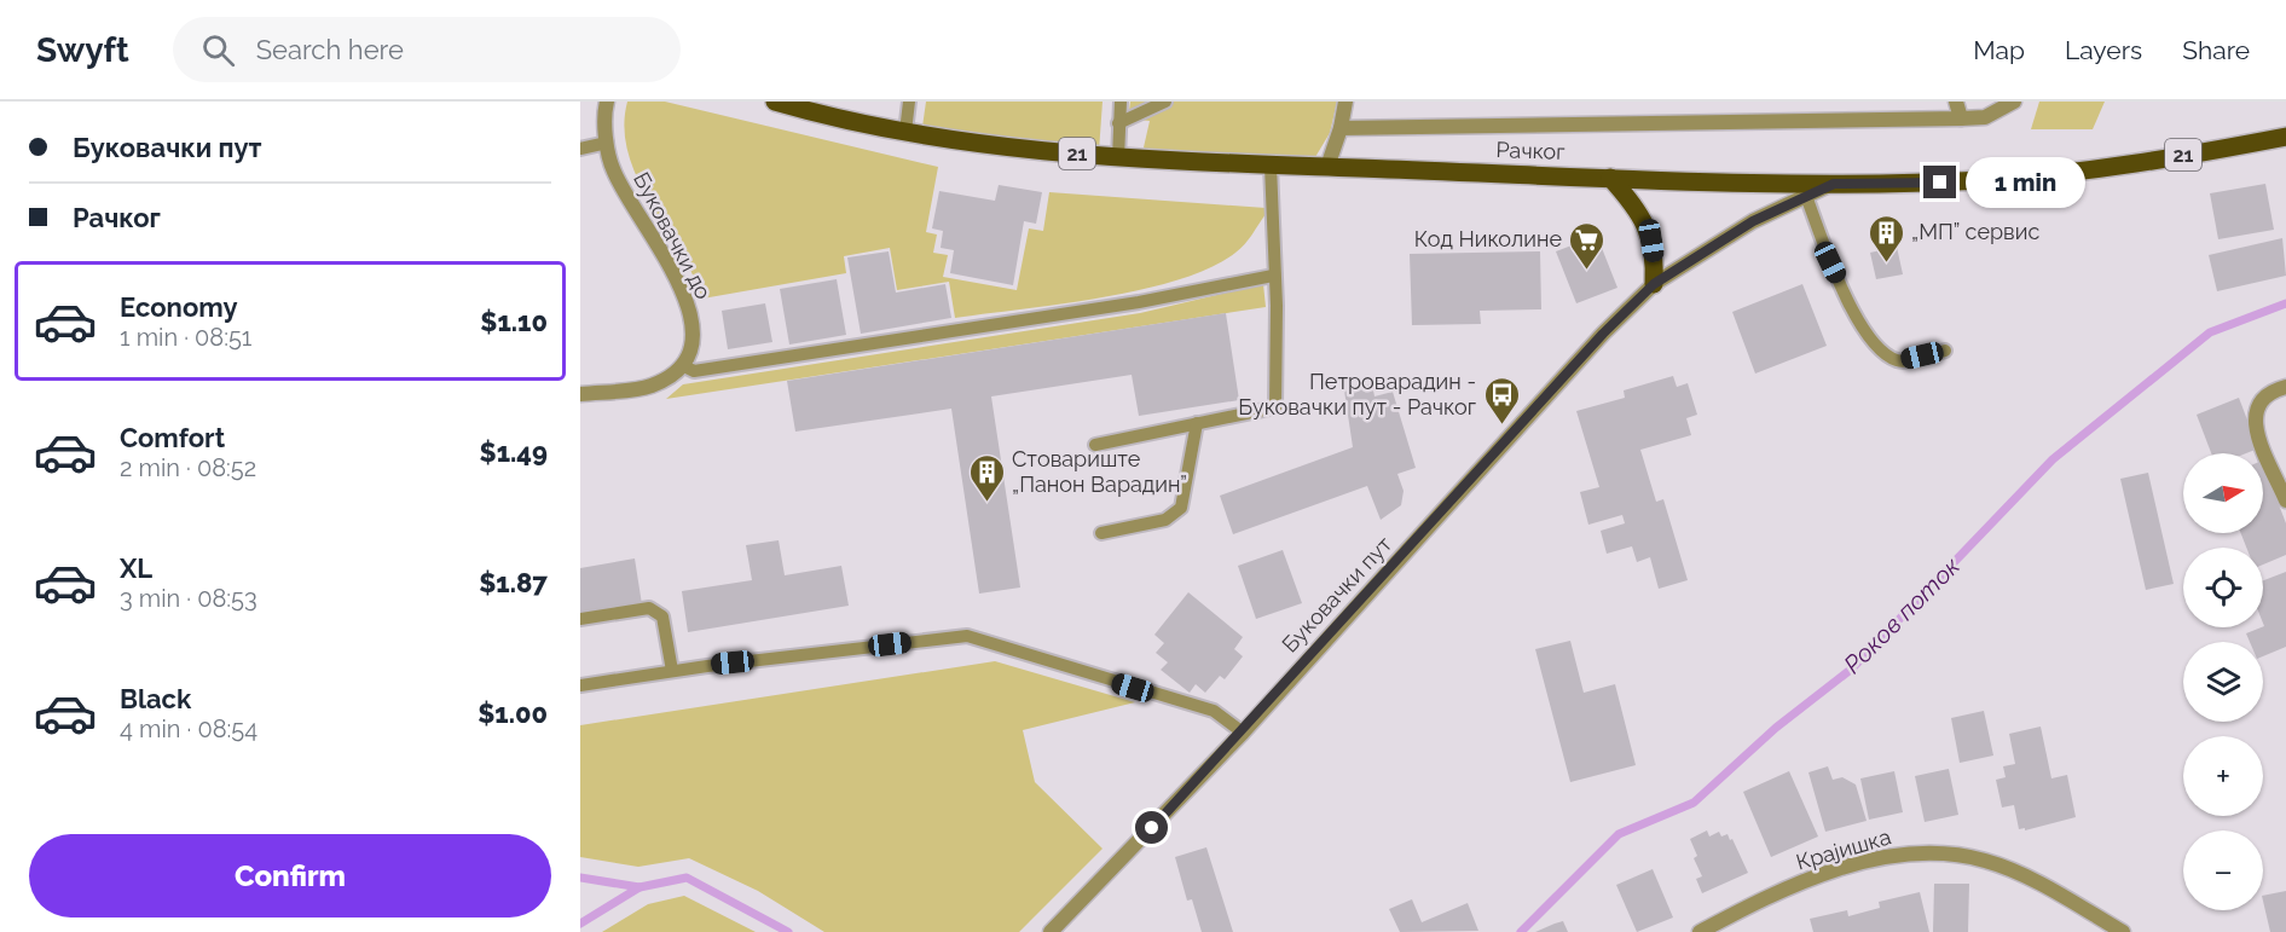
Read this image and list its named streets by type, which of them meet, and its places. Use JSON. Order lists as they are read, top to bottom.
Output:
{
  "streets": {
    "main road": ["Рачког", "21"],
    "street": ["Буковачки до", "Буковачки пут", "Крајишка"]
  },
  "crossings": [
    ["Рачког", "Буковачки пут"]
  ],
  "water": ["Роков поток"],
  "places": {
    "building": ["„МП” сервис", "Стовариште „Панон Варадин”"],
    "supermarket": ["Код Николине"],
    "bus stop": ["Петроварадин - Буковачки пут - Рачког"]
  },
  "north": "right",
  "page": {
    "header": "Swyft",
    "search": "Search here",
    "nav": ["Map", "Layers", "Share"],
    "banner": ["Буковачки пут", "Рачког"],
    "bubble": "1 min",
    "list": [
      {
        "name": "Economy",
        "note": "1 min · 08:51",
        "value": "$1.10"
      },
      {
        "name": "Comfort",
        "note": "2 min · 08:52",
        "value": "$1.49"
      },
      {
        "name": "XL",
        "note": "3 min · 08:53",
        "value": "$1.87"
      },
      {
        "name": "Black",
        "note": "4 min · 08:54",
        "value": "$1.00"
      }
    ],
    "map_buttons": ["+", "−"],
    "buttons": "Confirm"
  }
}
